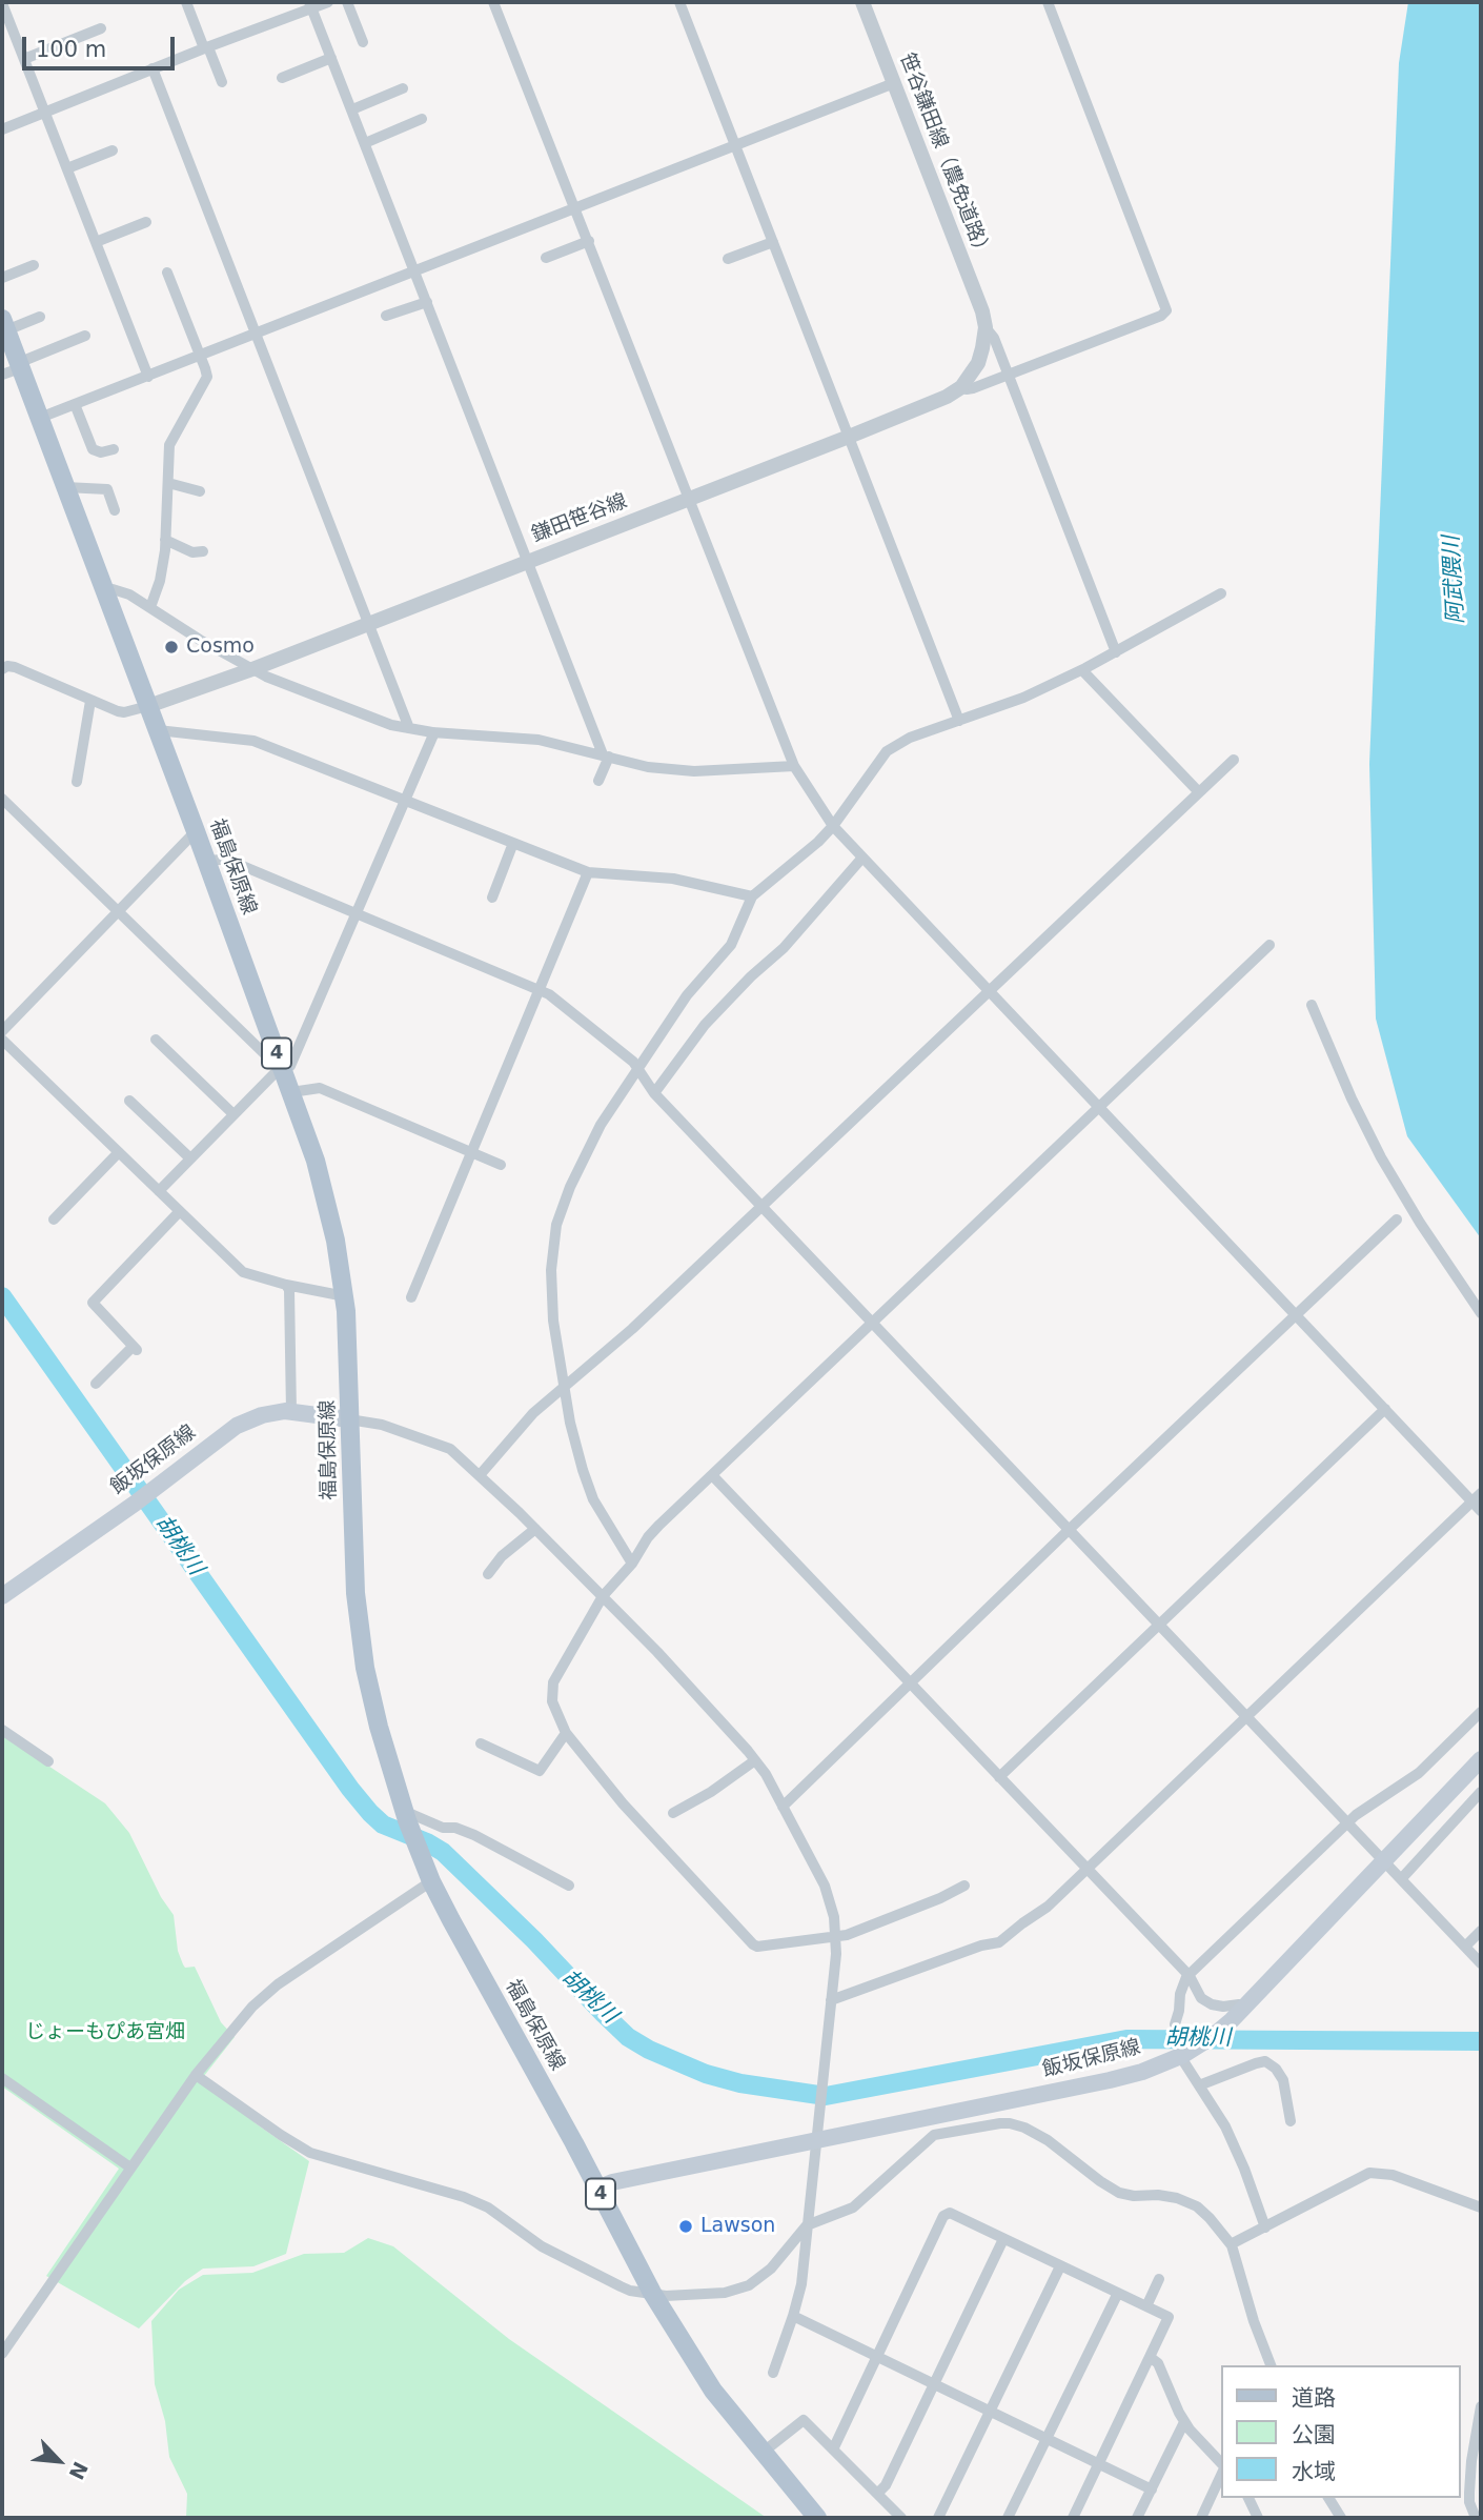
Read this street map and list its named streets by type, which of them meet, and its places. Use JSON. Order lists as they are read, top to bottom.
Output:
{
  "streets": {
    "main road": ["福島保原線", "4", "飯坂保原線"],
    "street": ["笹谷鎌田線（農免道路）", "鎌田笹谷線"]
  },
  "crossings": [
    ["鎌田笹谷線", "福島保原線"],
    ["福島保原線", "飯坂保原線"]
  ],
  "water": ["阿武隈川", "胡桃川"],
  "parks": ["じょーもぴあ宮畑"],
  "places": ["Cosmo", "Lawson"],
  "legend": ["道路", "公園", "水域"],
  "scale_bar": "100 m",
  "north": "bottom right"
}
